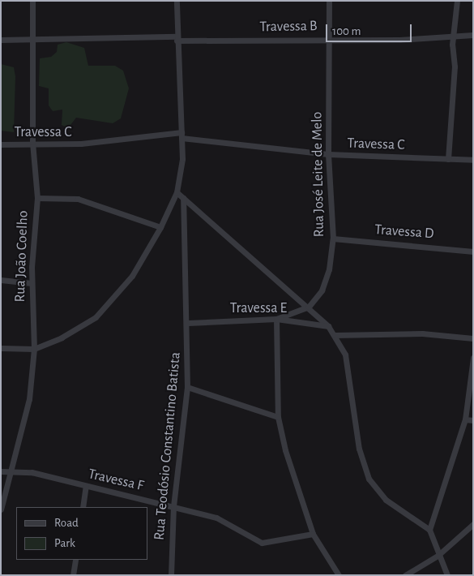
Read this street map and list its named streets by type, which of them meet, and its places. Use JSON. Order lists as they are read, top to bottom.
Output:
{
  "streets": {
    "street": [
      "Travessa B",
      "Travessa C",
      "Rua José Leite de Melo",
      "Travessa D",
      "Rua João Coelho",
      "Travessa E",
      "Rua Teodósio Constantino Batista",
      "Travessa F"
    ]
  },
  "crossings": [
    ["Travessa B", "Rua José Leite de Melo"],
    ["Travessa B", "Rua João Coelho"],
    ["Travessa C", "Rua José Leite de Melo"],
    ["Travessa C", "Rua João Coelho"],
    ["Rua José Leite de Melo", "Travessa D"],
    ["Rua João Coelho", "Travessa F"],
    ["Travessa E", "Rua Teodósio Constantino Batista"],
    ["Rua Teodósio Constantino Batista", "Travessa F"]
  ],
  "legend": ["Road", "Park"],
  "scale_bar": "100 m"
}
